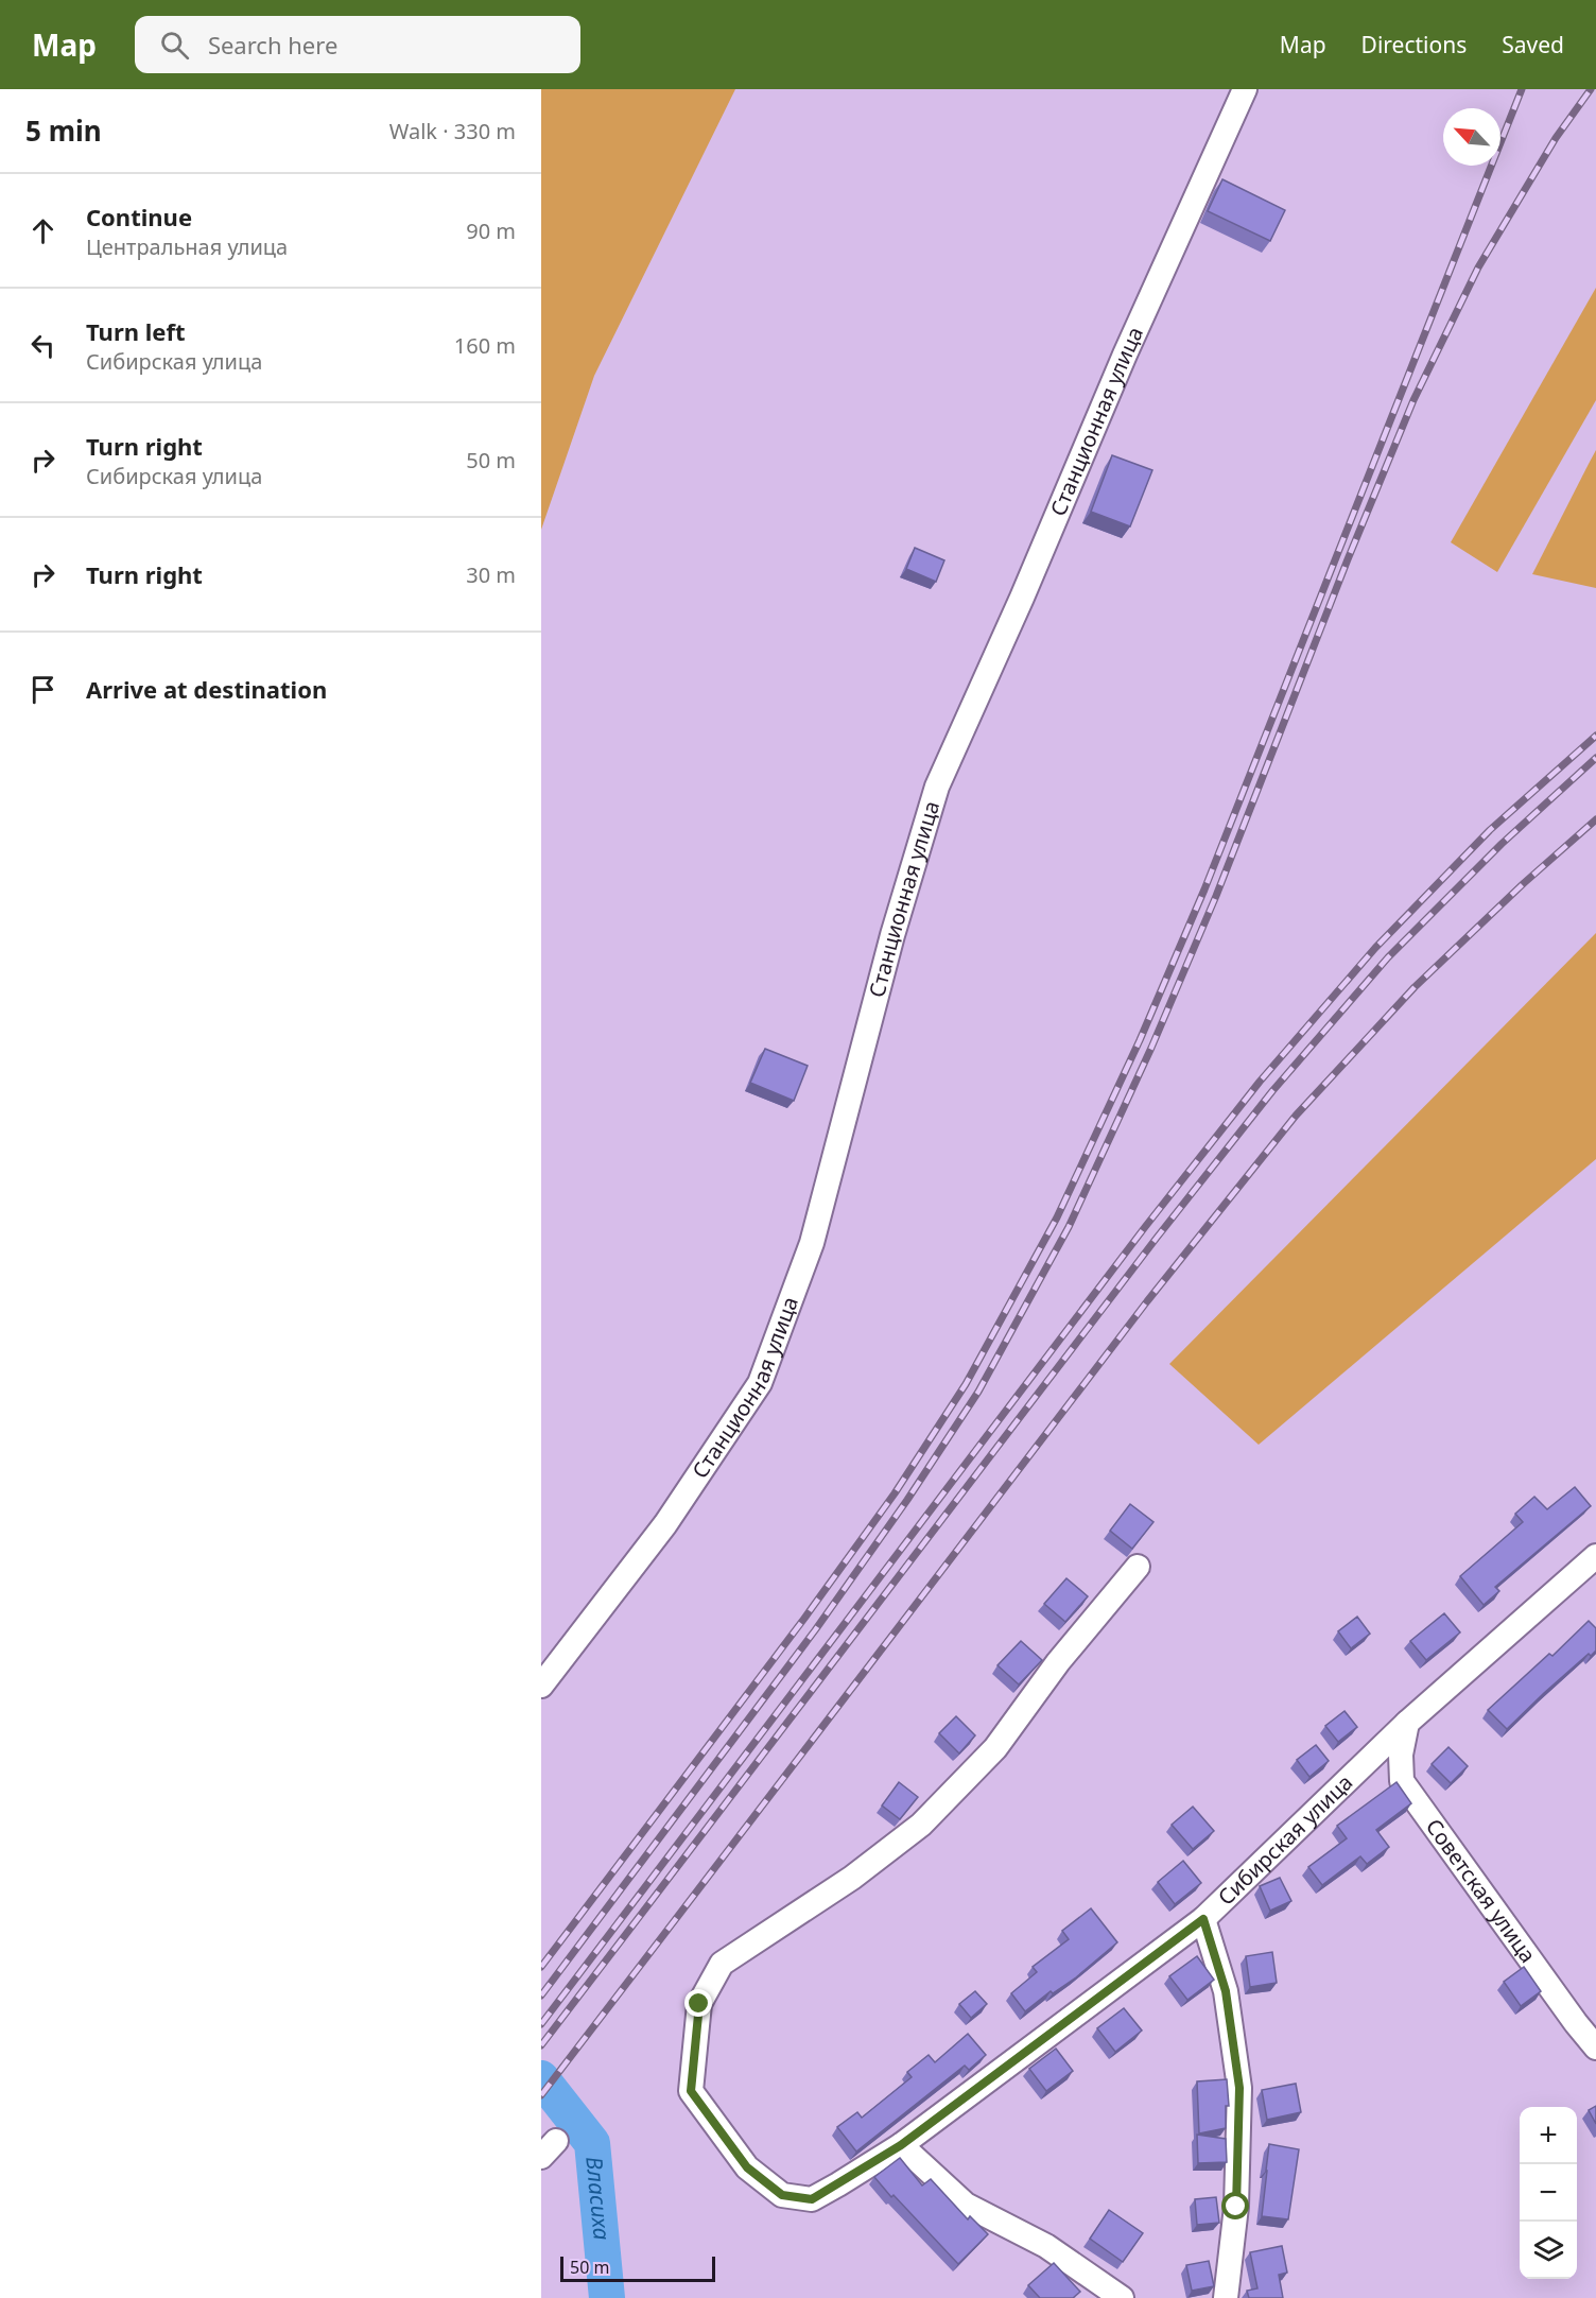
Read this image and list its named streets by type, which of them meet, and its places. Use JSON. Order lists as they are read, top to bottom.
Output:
{
  "streets": {
    "street": ["Станционная улица", "Сибирская улица", "Советская улица"]
  },
  "crossings": [
    ["Сибирская улица", "Советская улица"]
  ],
  "water": ["Власиха"],
  "scale_bar": "50 m",
  "north": "top left",
  "page": {
    "header": "Map",
    "search": "Search here",
    "nav": ["Map", "Directions", "Saved"],
    "heading": ["5 min", "Walk · 330 m"],
    "list": [
      ["Continue", "Центральная улица", "90 m"],
      ["Turn left", "Сибирская улица", "160 m"],
      ["Turn right", "Сибирская улица", "50 m"],
      ["Turn right", "30 m"],
      "Arrive at destination"
    ],
    "map_buttons": ["+", "−"],
    "scale": "50 m"
  }
}
